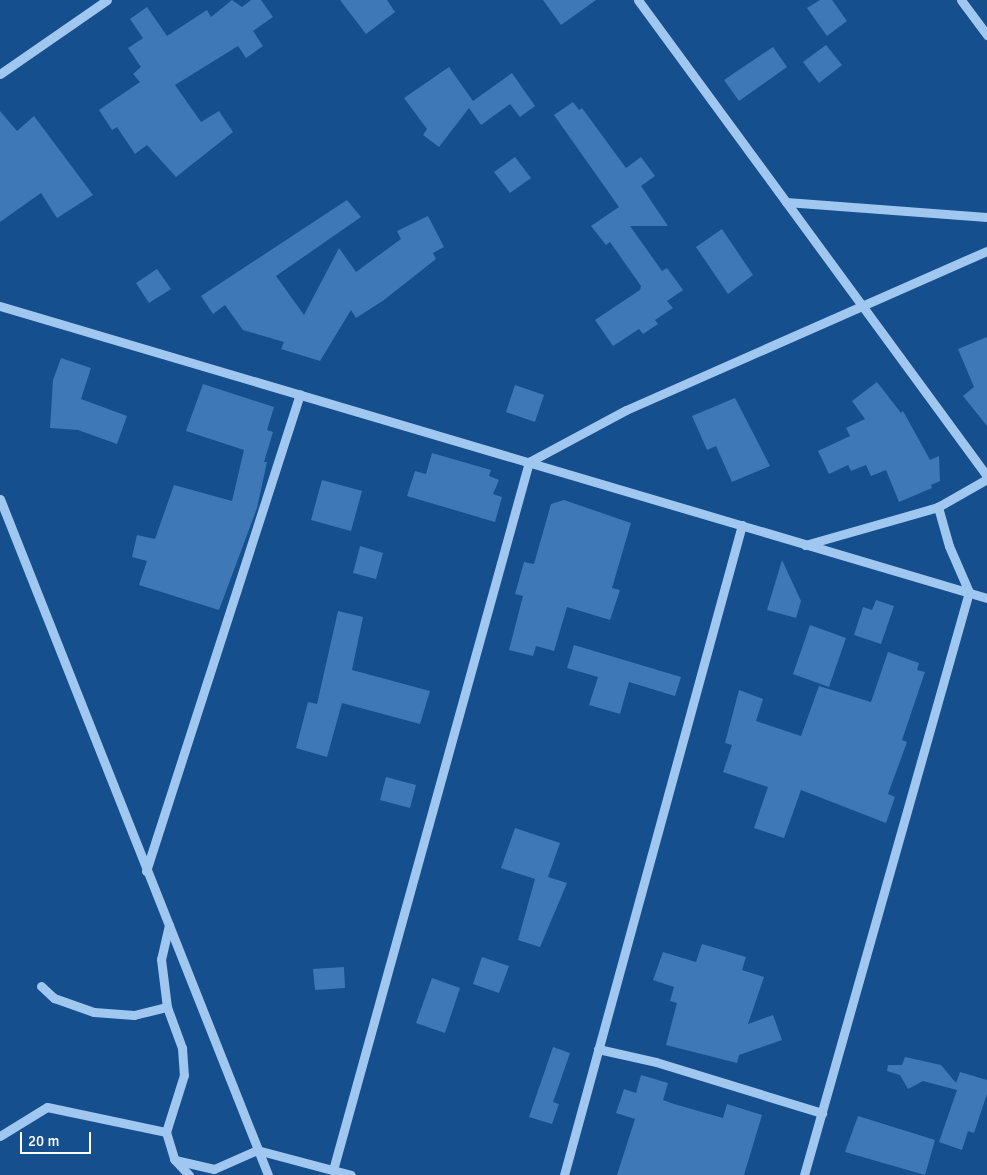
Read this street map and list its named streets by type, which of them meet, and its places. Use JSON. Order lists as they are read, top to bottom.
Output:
{
  "scale_bar": "20 m"
}
